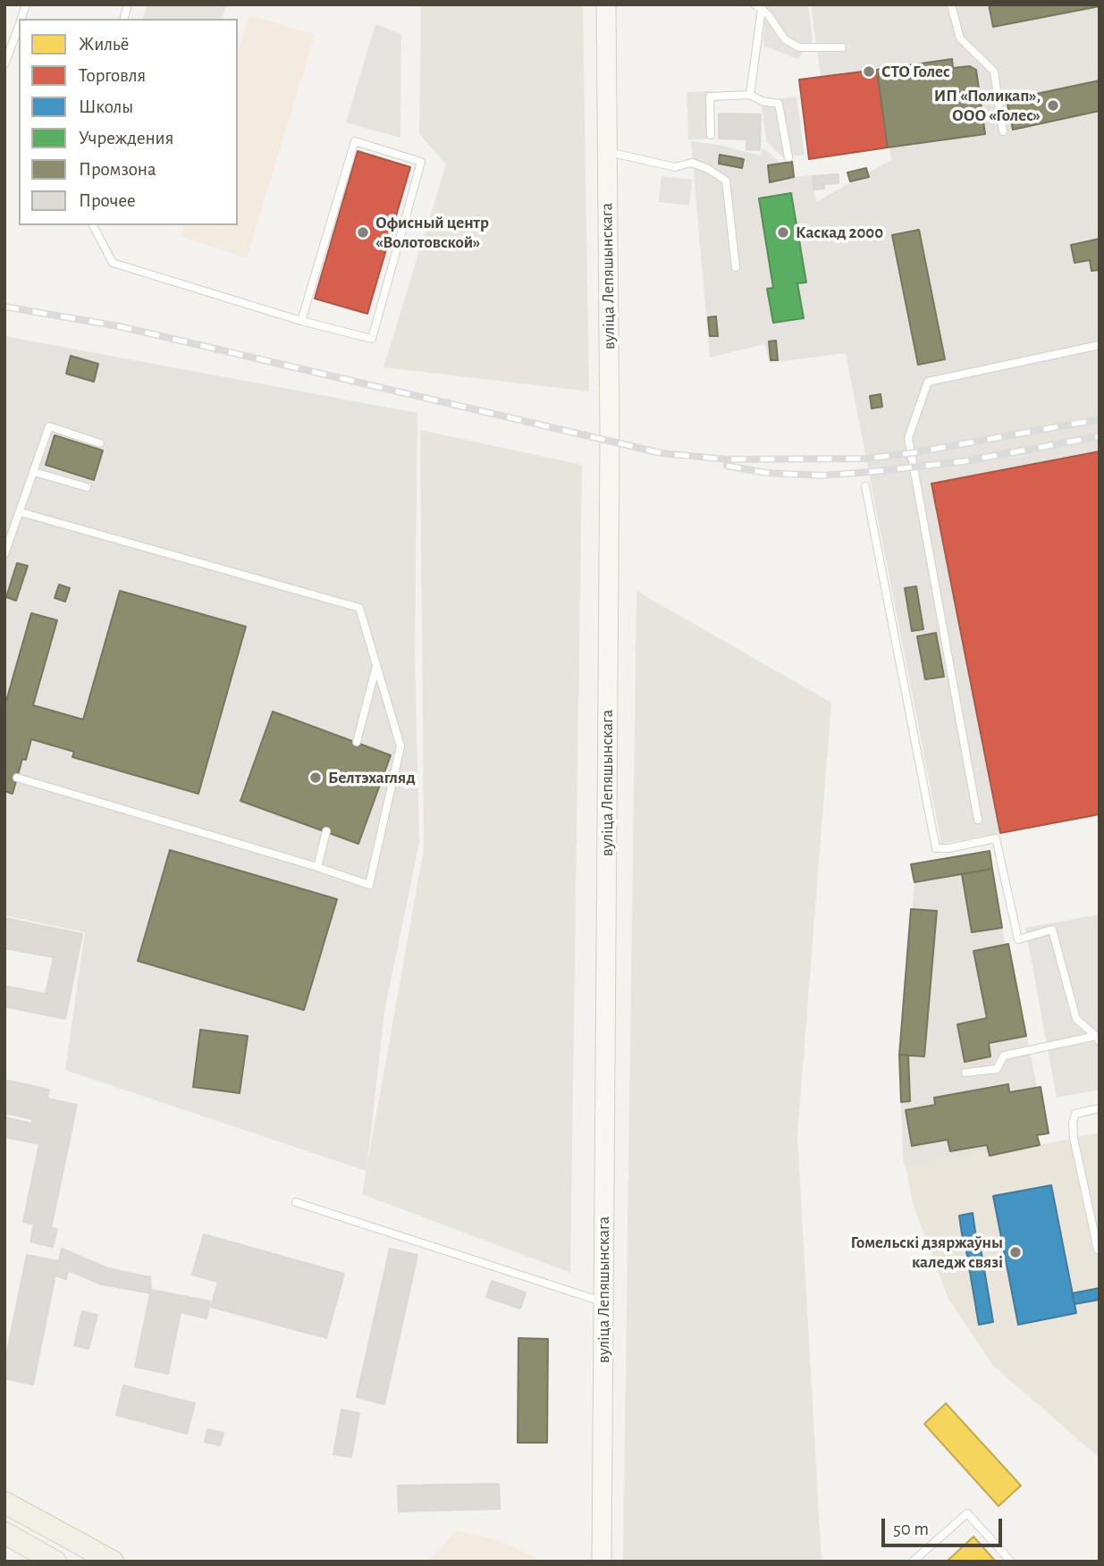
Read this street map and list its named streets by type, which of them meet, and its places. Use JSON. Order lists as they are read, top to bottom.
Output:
{
  "streets": {
    "main road": ["вуліца Лепяшынскага"]
  },
  "places": [
    "СТО Голес",
    "ИП «Поликап», ООО «Голес»",
    "Офисный центр «Волотовской»",
    "Каскад 2000",
    "Белтэхагляд",
    "Гомельскі дзяржаўны каледж связі"
  ],
  "legend": [
    "Жильё",
    "Торговля",
    "Школы",
    "Учреждения",
    "Промзона",
    "Прочее"
  ],
  "scale_bar": "50 m"
}
